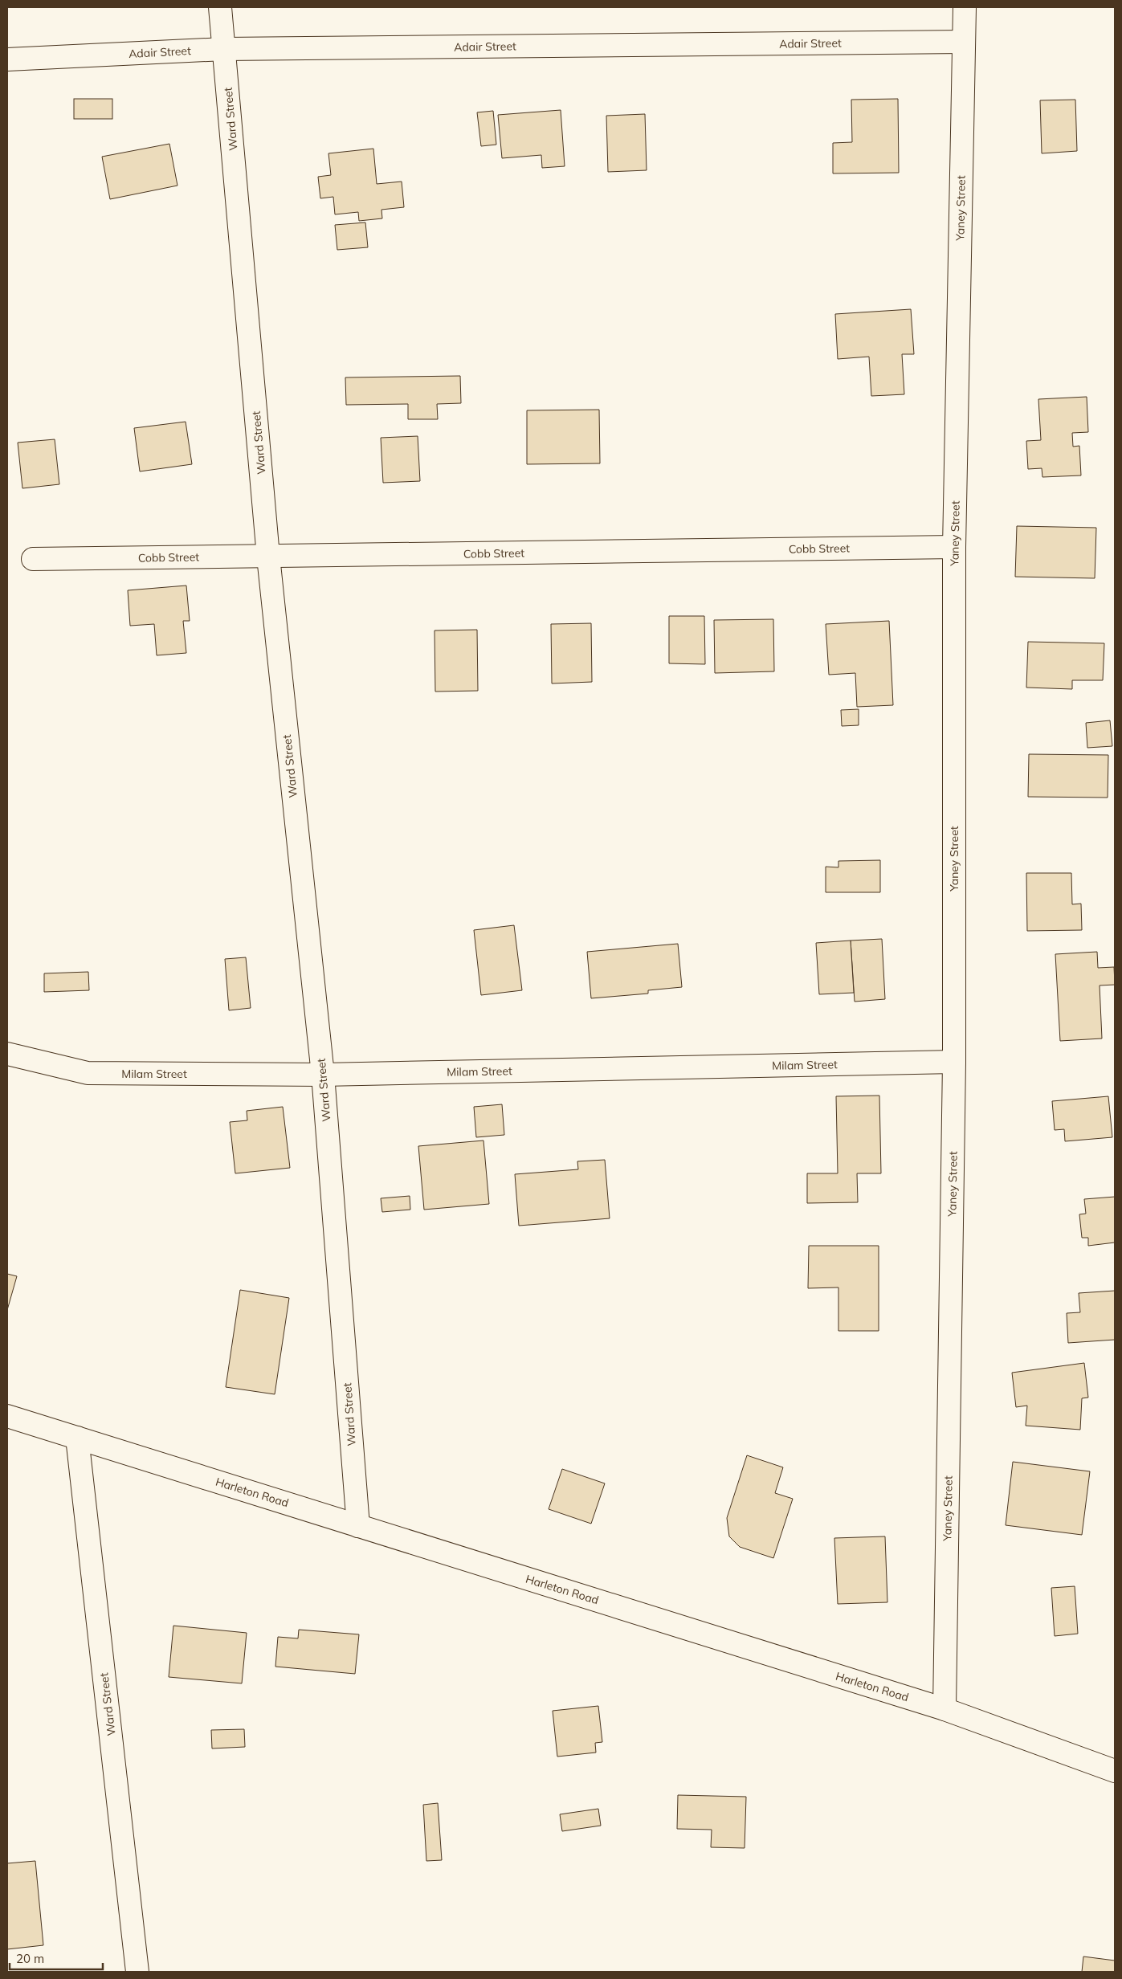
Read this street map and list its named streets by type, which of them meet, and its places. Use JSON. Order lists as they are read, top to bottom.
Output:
{
  "streets": {
    "street": [
      "Adair Street",
      "Ward Street",
      "Yaney Street",
      "Cobb Street",
      "Milam Street",
      "Harleton Road"
    ]
  },
  "crossings": [
    ["Adair Street", "Ward Street"],
    ["Adair Street", "Yaney Street"],
    ["Ward Street", "Cobb Street"],
    ["Ward Street", "Milam Street"],
    ["Ward Street", "Harleton Road"],
    ["Yaney Street", "Cobb Street"],
    ["Yaney Street", "Milam Street"],
    ["Yaney Street", "Harleton Road"]
  ],
  "scale_bar": "20 m"
}
